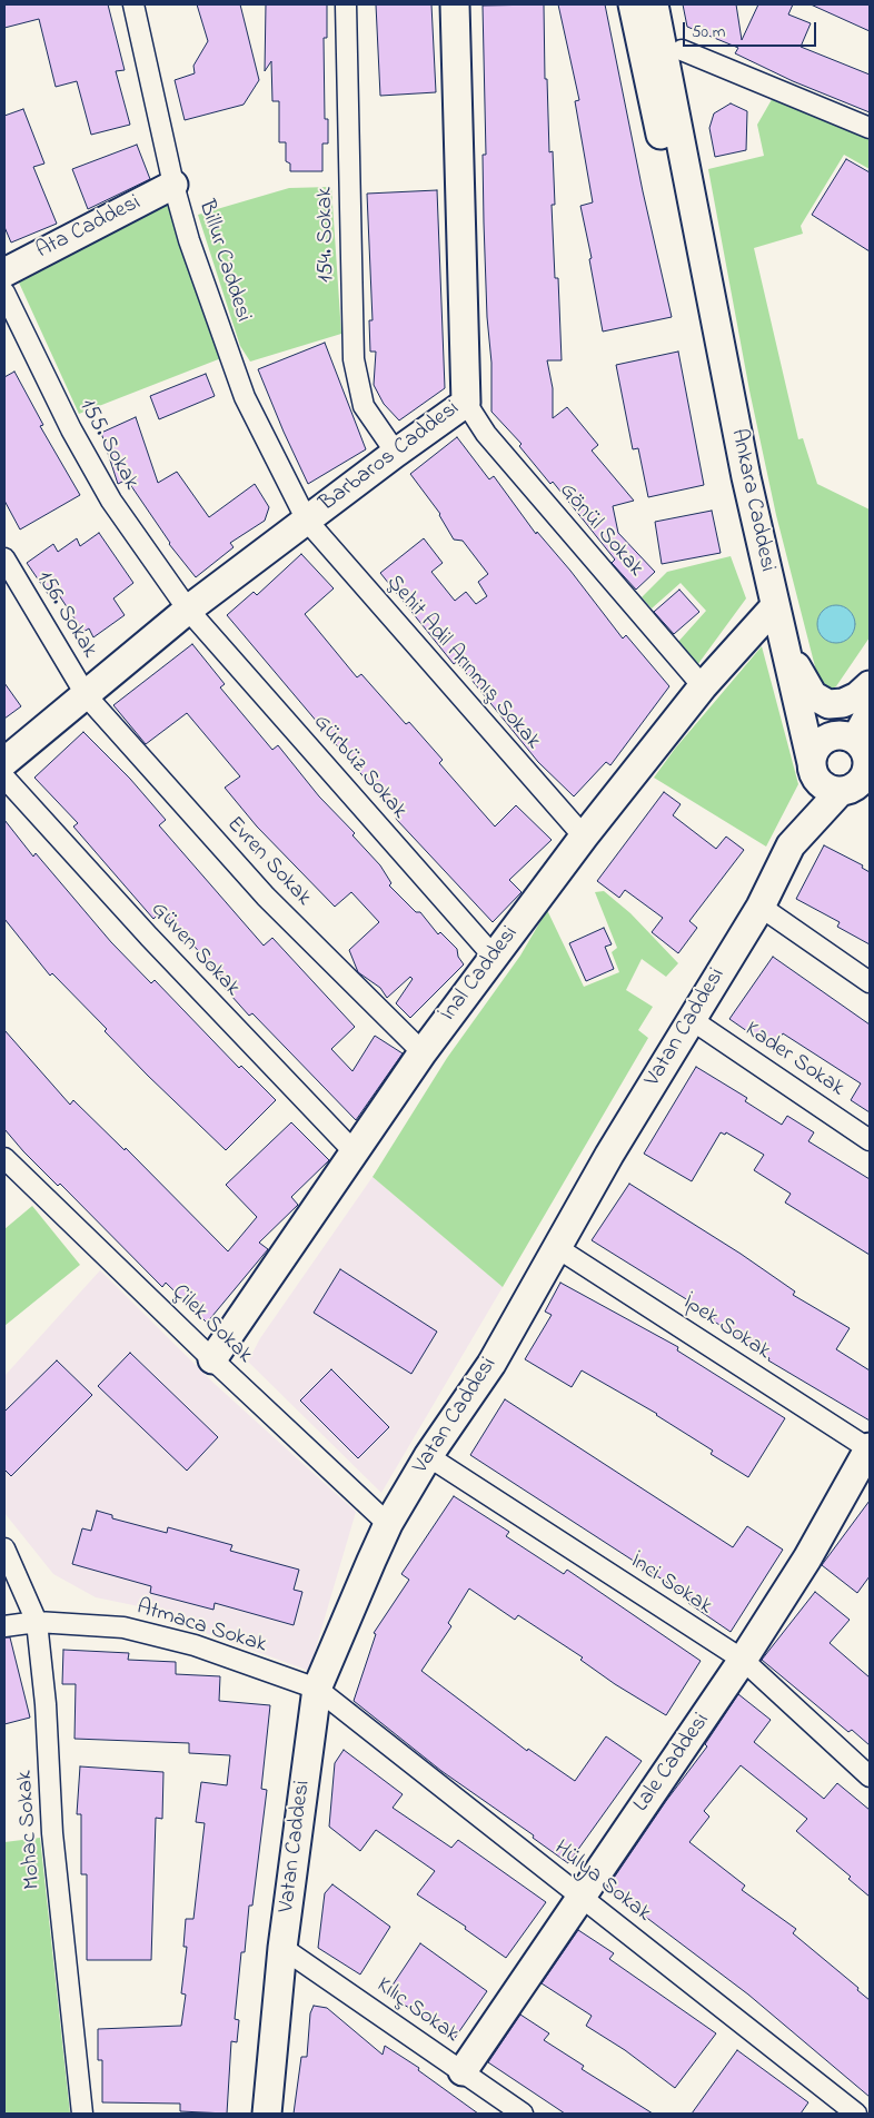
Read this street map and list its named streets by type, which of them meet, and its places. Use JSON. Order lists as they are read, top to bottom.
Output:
{
  "streets": {
    "main road": [
      "Ata Caddesi",
      "Barbaros Caddesi",
      "Ankara Caddesi",
      "İnal Caddesi",
      "Vatan Caddesi",
      "Lale Caddesi"
    ],
    "street": [
      "154. Sokak",
      "Billur Caddesi",
      "155. Sokak",
      "Gönül Sokak",
      "156. Sokak",
      "Şehit Adil Arınmış Sokak",
      "Gürbüz Sokak",
      "Evren Sokak",
      "Güven Sokak",
      "Kader Sokak",
      "Çilek Sokak",
      "İpek Sokak",
      "İnci Sokak",
      "Atmaca Sokak",
      "Mohac Sokak",
      "Hülya Sokak",
      "Kılıç Sokak"
    ]
  },
  "crossings": [
    ["Ata Caddesi", "Billur Caddesi"],
    ["154. Sokak", "Barbaros Caddesi"],
    ["Billur Caddesi", "Barbaros Caddesi"],
    ["Billur Caddesi", "Şehit Adil Arınmış Sokak"],
    ["155. Sokak", "Barbaros Caddesi"],
    ["155. Sokak", "Gürbüz Sokak"],
    ["Barbaros Caddesi", "Gönül Sokak"],
    ["Barbaros Caddesi", "156. Sokak"],
    ["Barbaros Caddesi", "Şehit Adil Arınmış Sokak"],
    ["Barbaros Caddesi", "Gürbüz Sokak"],
    ["Barbaros Caddesi", "Evren Sokak"],
    ["Ankara Caddesi", "İnal Caddesi"],
    ["Ankara Caddesi", "Vatan Caddesi"],
    ["Gönül Sokak", "İnal Caddesi"],
    ["156. Sokak", "Evren Sokak"],
    ["Şehit Adil Arınmış Sokak", "İnal Caddesi"],
    ["Gürbüz Sokak", "İnal Caddesi"],
    ["Evren Sokak", "İnal Caddesi"],
    ["Güven Sokak", "İnal Caddesi"],
    ["İnal Caddesi", "Çilek Sokak"],
    ["Vatan Caddesi", "Kader Sokak"],
    ["Vatan Caddesi", "Çilek Sokak"],
    ["Vatan Caddesi", "İpek Sokak"],
    ["Vatan Caddesi", "İnci Sokak"],
    ["Vatan Caddesi", "Atmaca Sokak"],
    ["Vatan Caddesi", "Hülya Sokak"],
    ["Vatan Caddesi", "Kılıç Sokak"],
    ["İpek Sokak", "Lale Caddesi"],
    ["İnci Sokak", "Lale Caddesi"],
    ["Atmaca Sokak", "Mohac Sokak"],
    ["Atmaca Sokak", "Hülya Sokak"],
    ["Lale Caddesi", "Hülya Sokak"],
    ["Lale Caddesi", "Kılıç Sokak"]
  ],
  "scale_bar": "50 m"
}
